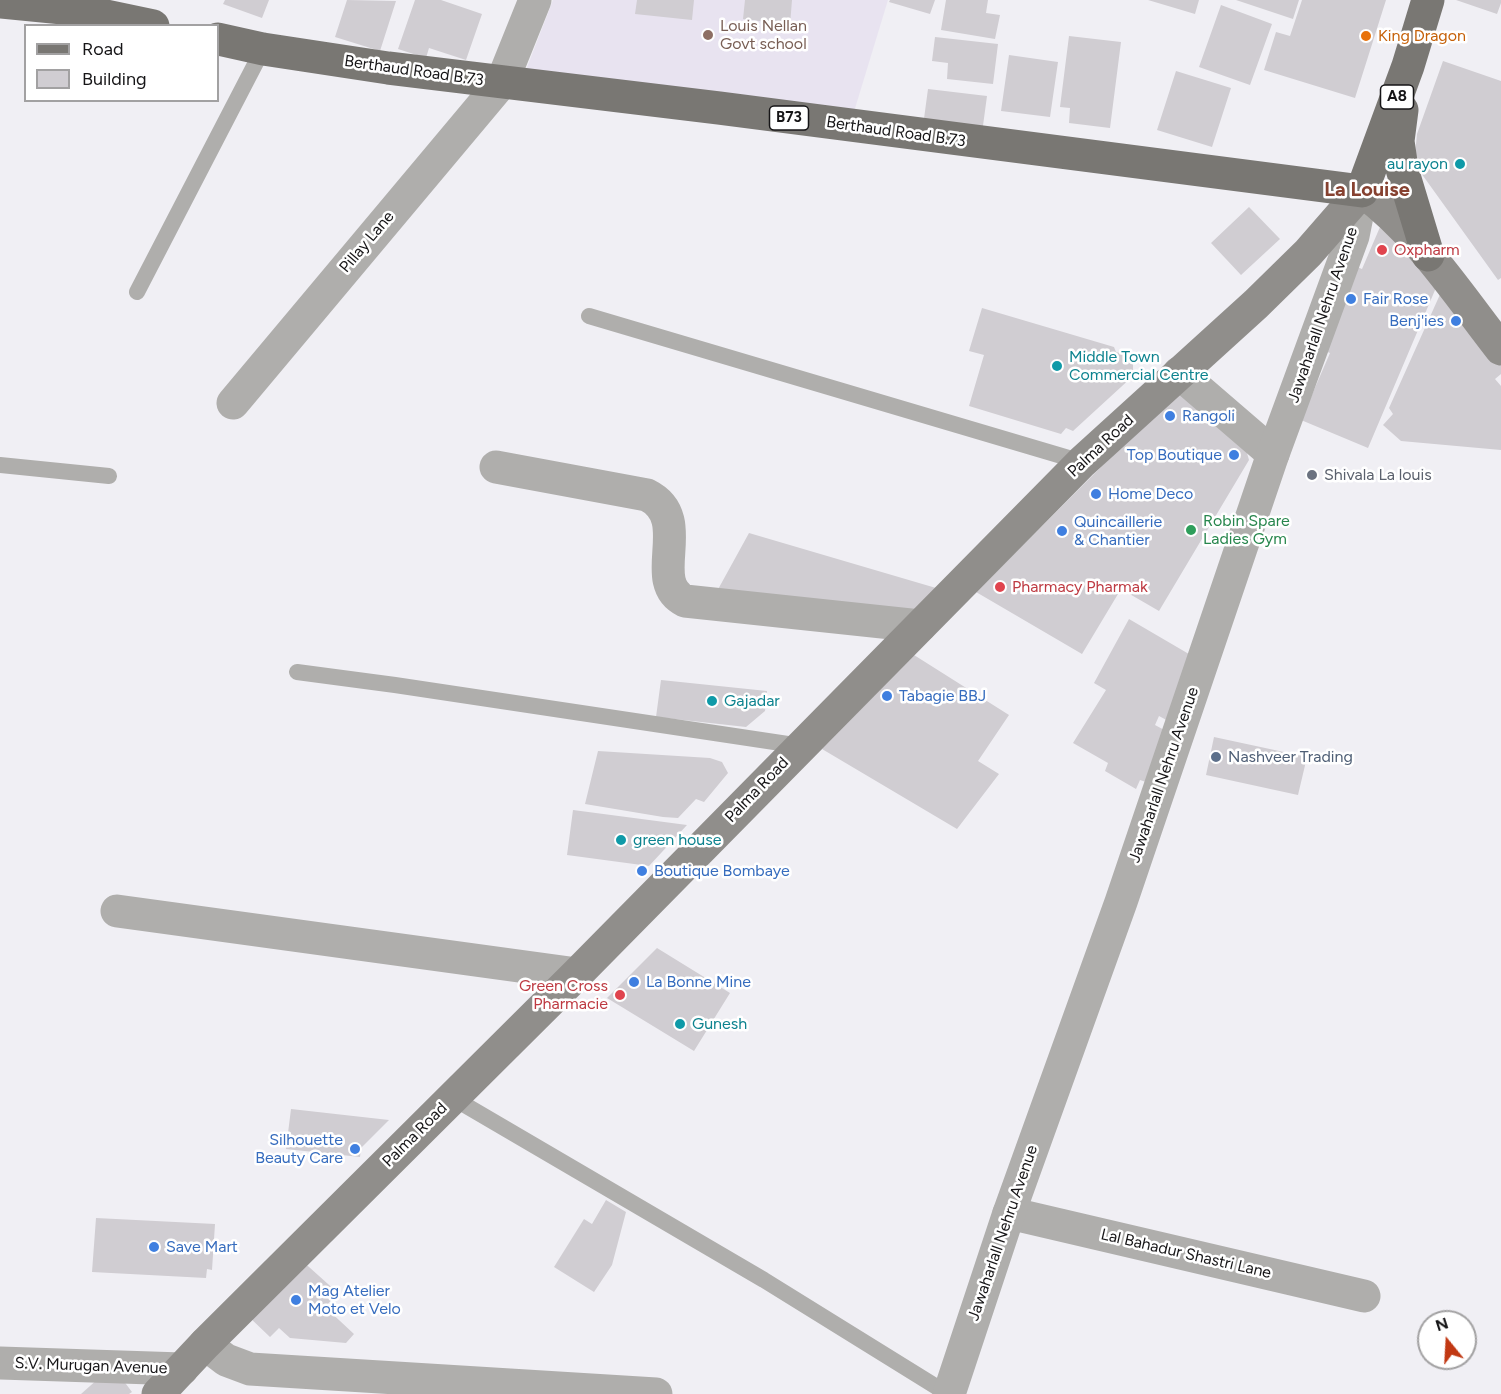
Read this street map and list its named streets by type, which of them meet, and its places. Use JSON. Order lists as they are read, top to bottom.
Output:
{
  "streets": {
    "main road": [
      "Berthaud Road B.73",
      "A8",
      "B73",
      "Palma Road"
    ],
    "street": [
      "Pillay Lane",
      "Jawaharlall Nehru Avenue",
      "Lal Bahadur Shastri Lane",
      "S.V. Murugan Avenue"
    ]
  },
  "crossings": [
    ["Berthaud Road B.73", "A8"],
    ["Berthaud Road B.73", "Pillay Lane"],
    ["Berthaud Road B.73", "Jawaharlall Nehru Avenue"],
    ["Berthaud Road B.73", "Palma Road"],
    ["A8", "Jawaharlall Nehru Avenue"],
    ["A8", "Palma Road"],
    ["Jawaharlall Nehru Avenue", "Palma Road"],
    ["Jawaharlall Nehru Avenue", "Lal Bahadur Shastri Lane"],
    ["Palma Road", "S.V. Murugan Avenue"]
  ],
  "districts": ["La Louise"],
  "places": [
    "Louis Nellan Govt school",
    "King Dragon",
    "au rayon",
    "Oxpharm",
    "Fair Rose",
    "Benj'ies",
    "Middle Town Commercial Centre",
    "Rangoli",
    "Top Boutique",
    "Shivala La louis",
    "Home Deco",
    "Robin Spare Ladies Gym",
    "Quincaillerie & Chantier",
    "Pharmacy Pharmak",
    "Tabagie BBJ",
    "Gajadar",
    "Nashveer Trading",
    "green house",
    "Boutique Bombaye",
    "La Bonne Mine",
    "Green Cross Pharmacie",
    "Gunesh",
    "Silhouette Beauty Care",
    "Save Mart",
    "Mag Atelier Moto et Velo"
  ],
  "legend": ["Road", "Building"],
  "north": "top"
}
